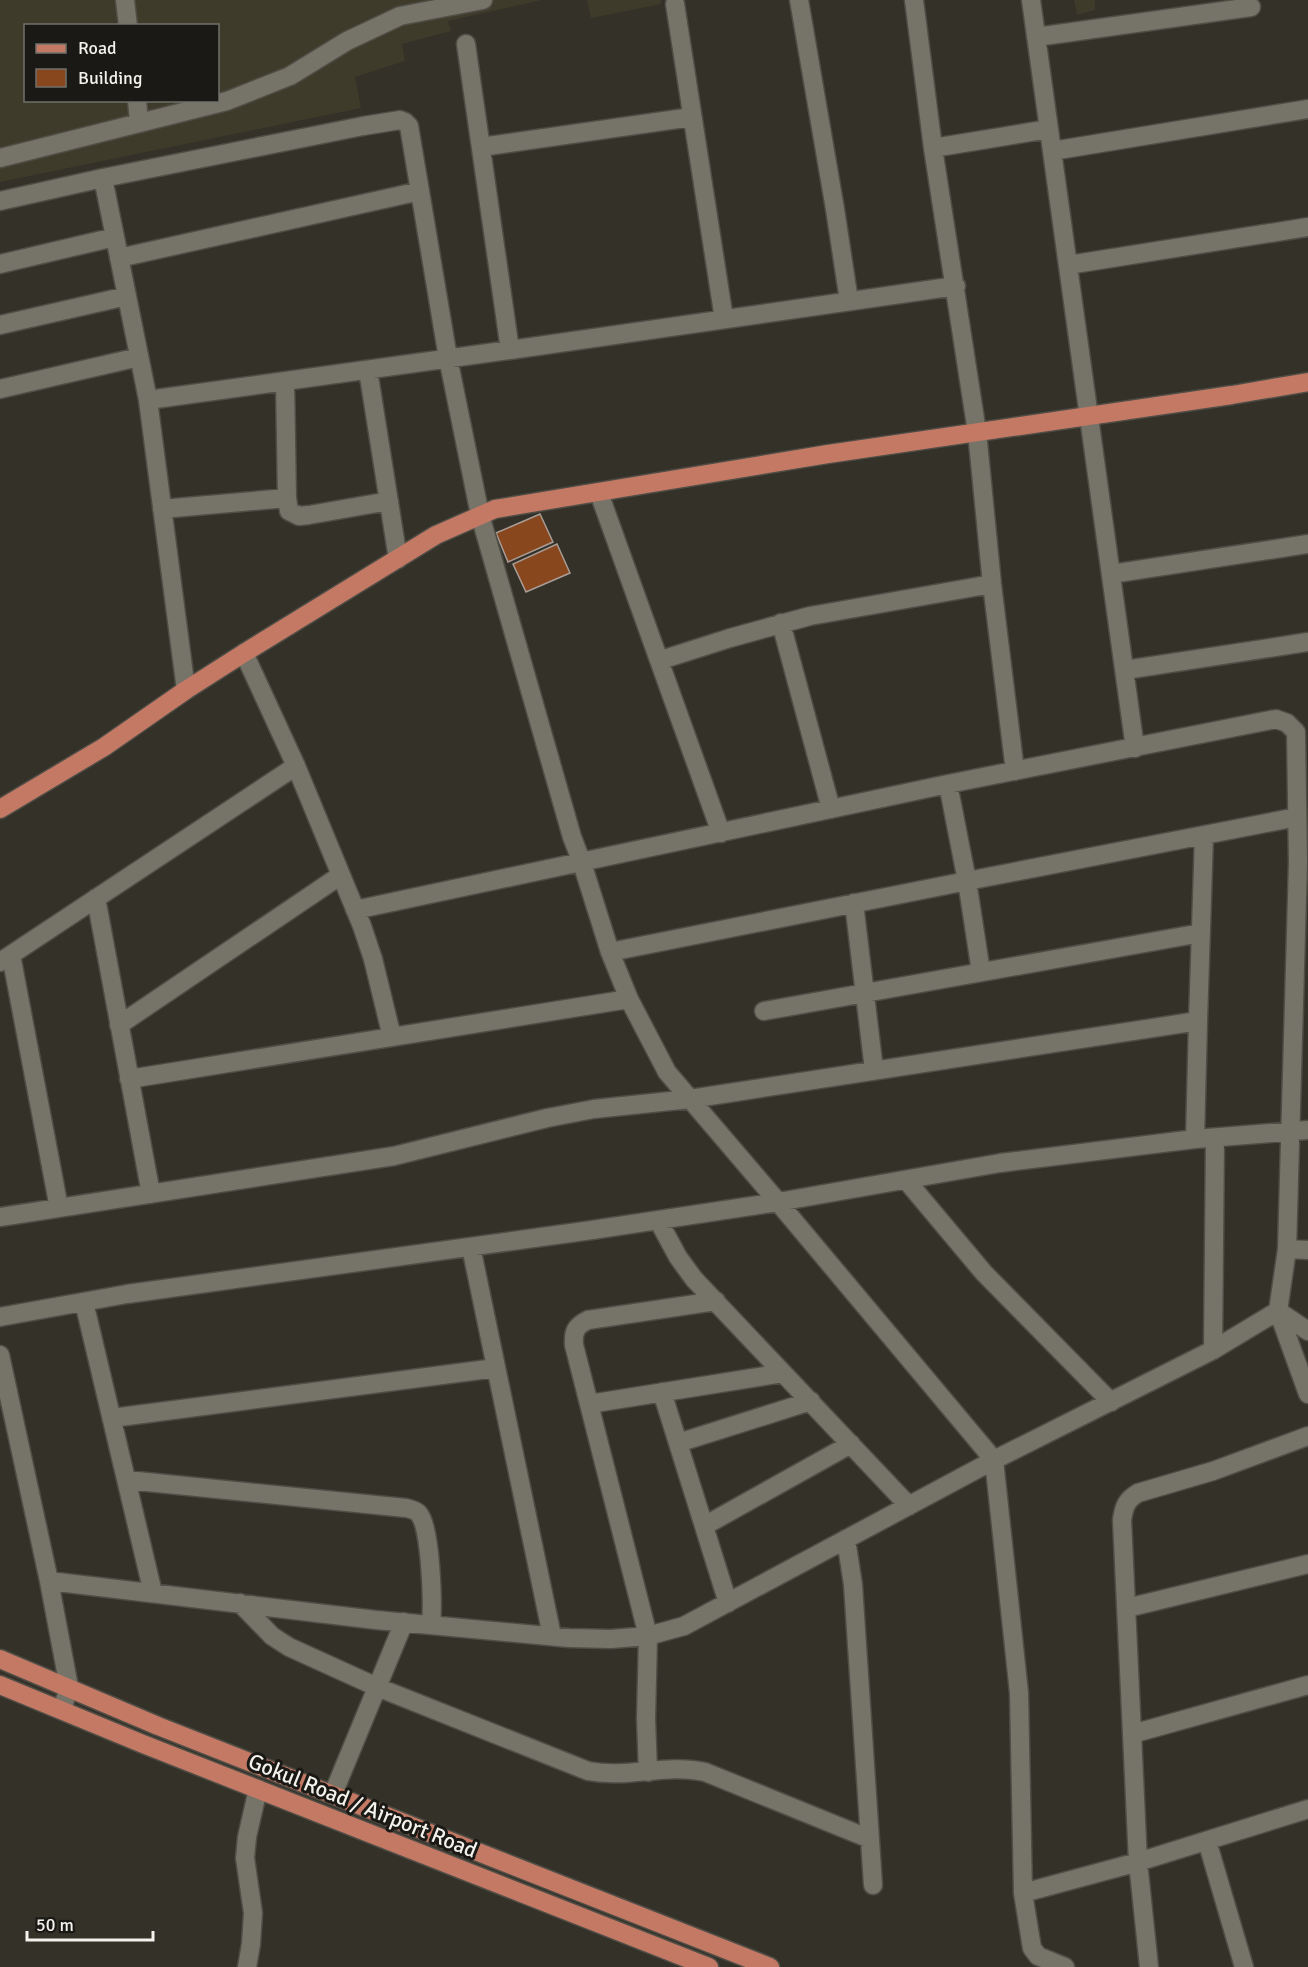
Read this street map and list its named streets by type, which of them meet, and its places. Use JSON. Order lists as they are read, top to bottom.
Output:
{
  "streets": {
    "main road": ["Gokul Road / Airport Road"]
  },
  "legend": ["Road", "Building"],
  "scale_bar": "50 m"
}
